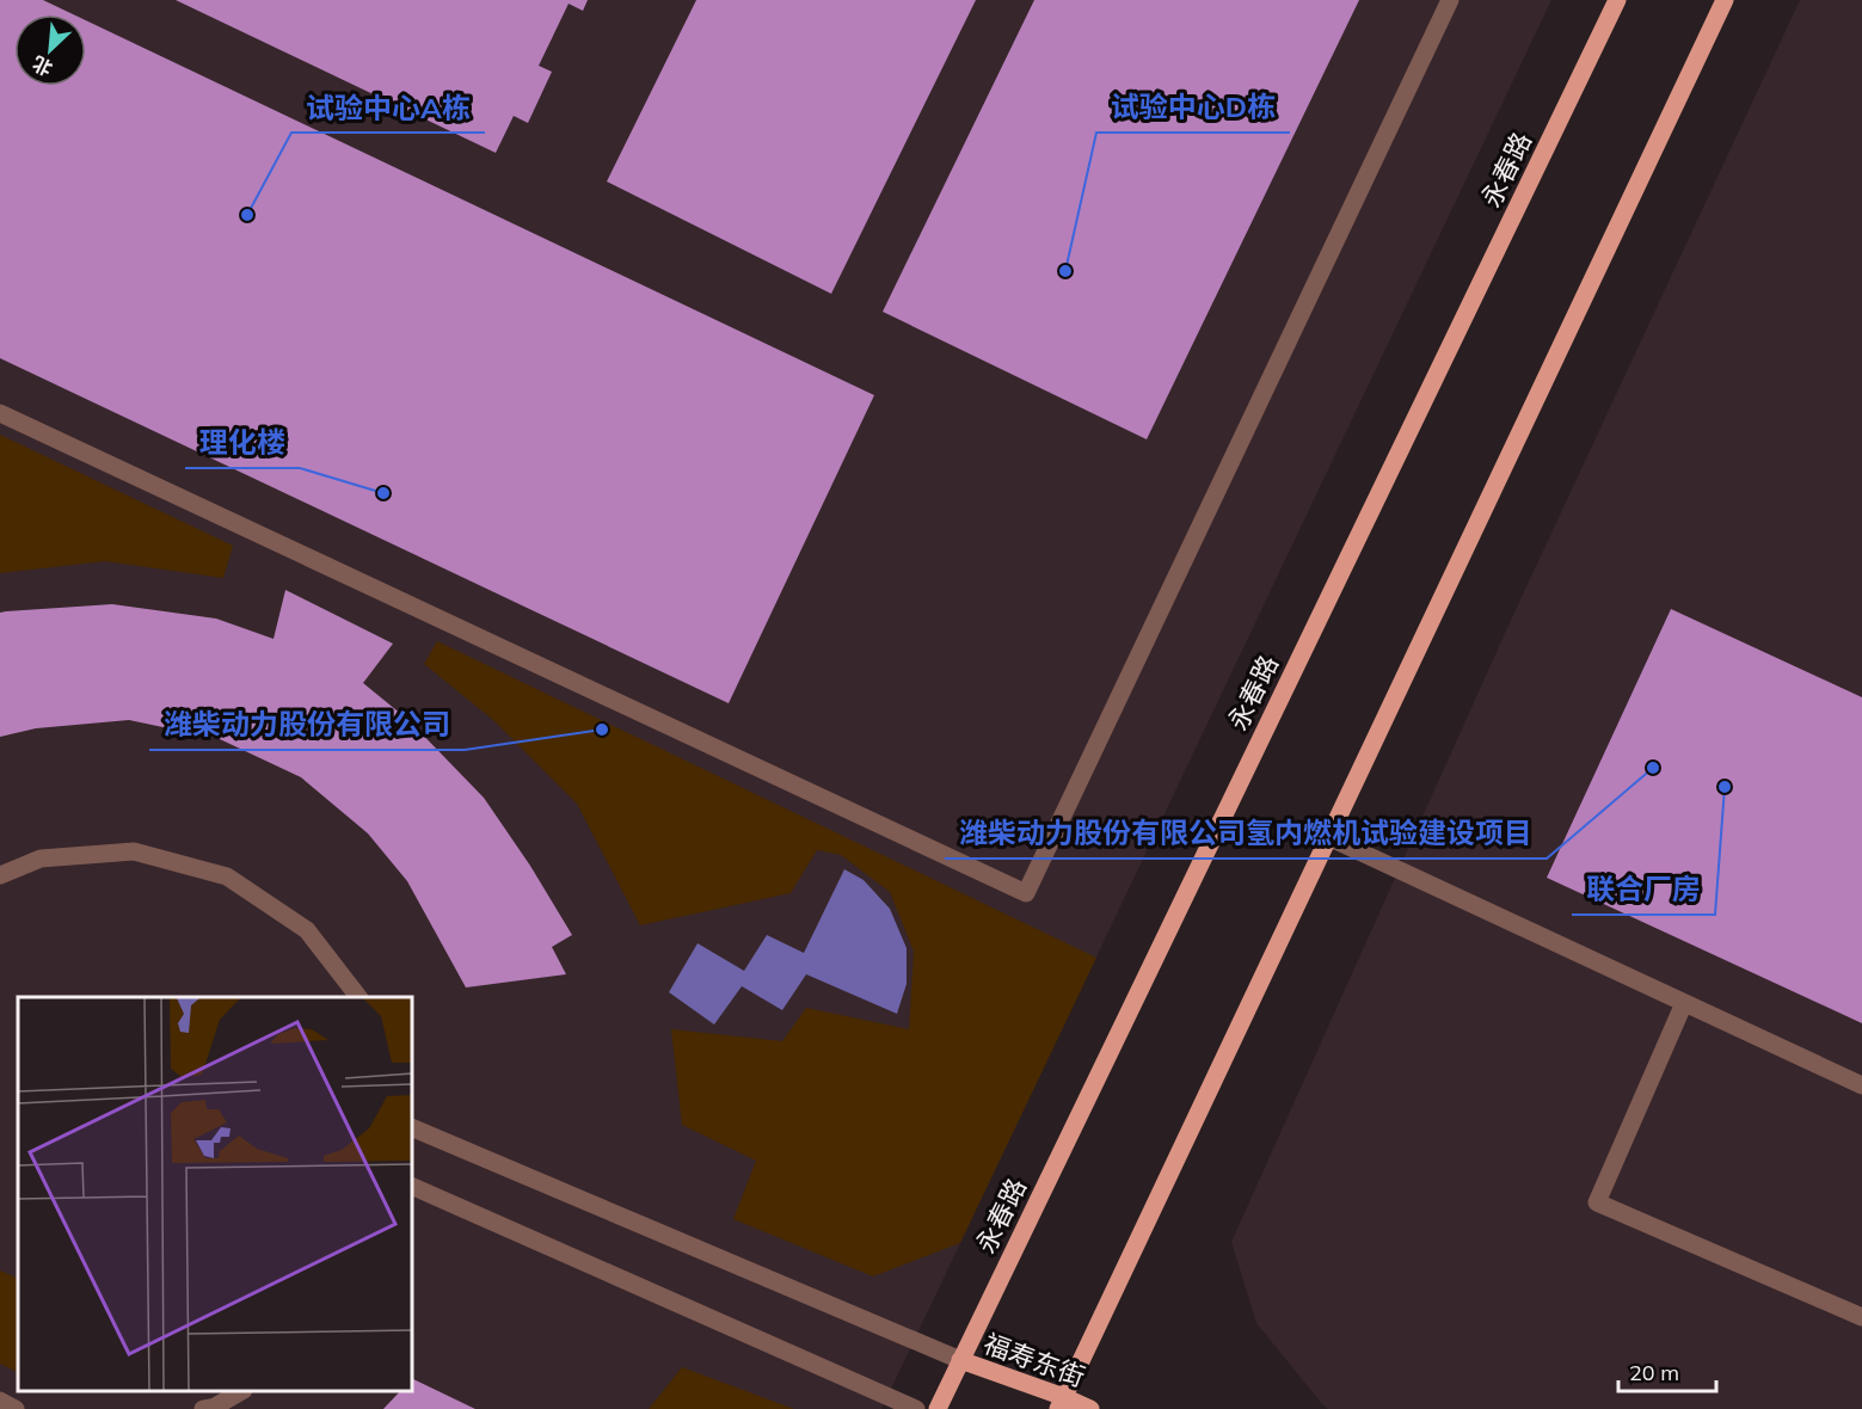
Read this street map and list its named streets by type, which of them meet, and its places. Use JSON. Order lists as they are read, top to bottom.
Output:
{
  "streets": {
    "main road": ["永春路", "福寿东街"]
  },
  "crossings": [
    ["永春路", "福寿东街"]
  ],
  "places": [
    "试验中心A栋",
    "试验中心D栋",
    "理化楼",
    "潍柴动力股份有限公司",
    "潍柴动力股份有限公司氢内燃机试验建设项目",
    "联合厂房"
  ],
  "scale_bar": "20 m",
  "north": "bottom left"
}
